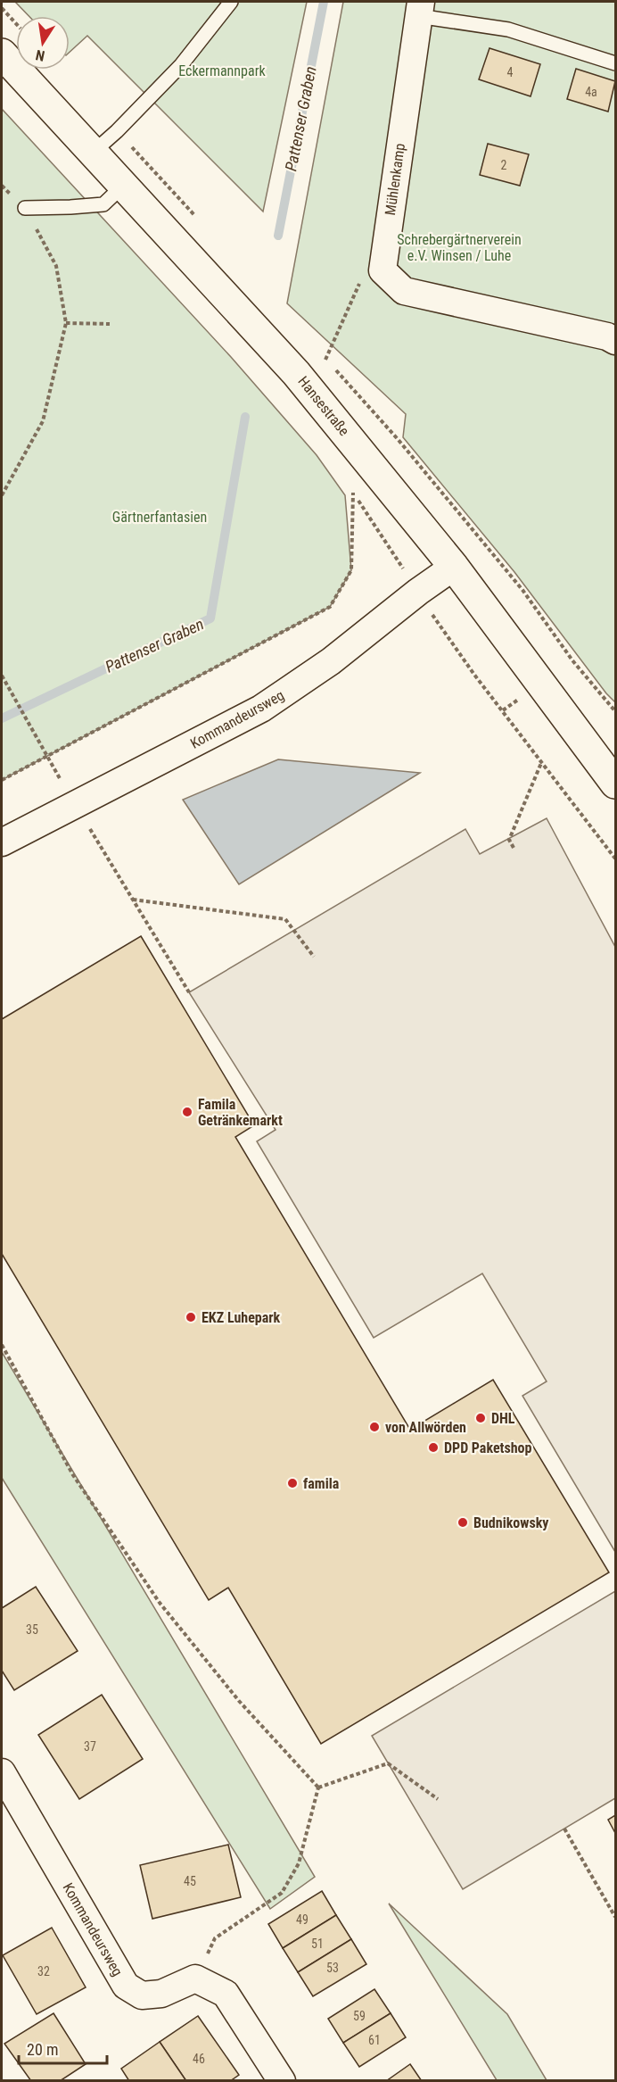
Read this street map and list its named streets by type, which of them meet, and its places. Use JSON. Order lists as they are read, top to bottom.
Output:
{
  "streets": {
    "main road": ["Hansestraße"],
    "street": ["Mühlenkamp", "Kommandeursweg"]
  },
  "crossings": [
    ["Hansestraße", "Kommandeursweg"]
  ],
  "water": ["Pattenser Graben"],
  "parks": ["Eckermannpark", "Schrebergärtnerverein e.V. Winsen / Luhe", "Gärtnerfantasien"],
  "places": [
    "Famila Getränkemarkt",
    "EKZ Luhepark",
    "DHL",
    "von Allwörden",
    "DPD Paketshop",
    "famila",
    "Budnikowsky"
  ],
  "house_numbers": [
    "4",
    "4a",
    "2",
    "35",
    "37",
    "45",
    "49",
    "51",
    "53",
    "32",
    "59",
    "61",
    "46"
  ],
  "scale_bar": "20 m",
  "north": "bottom"
}
